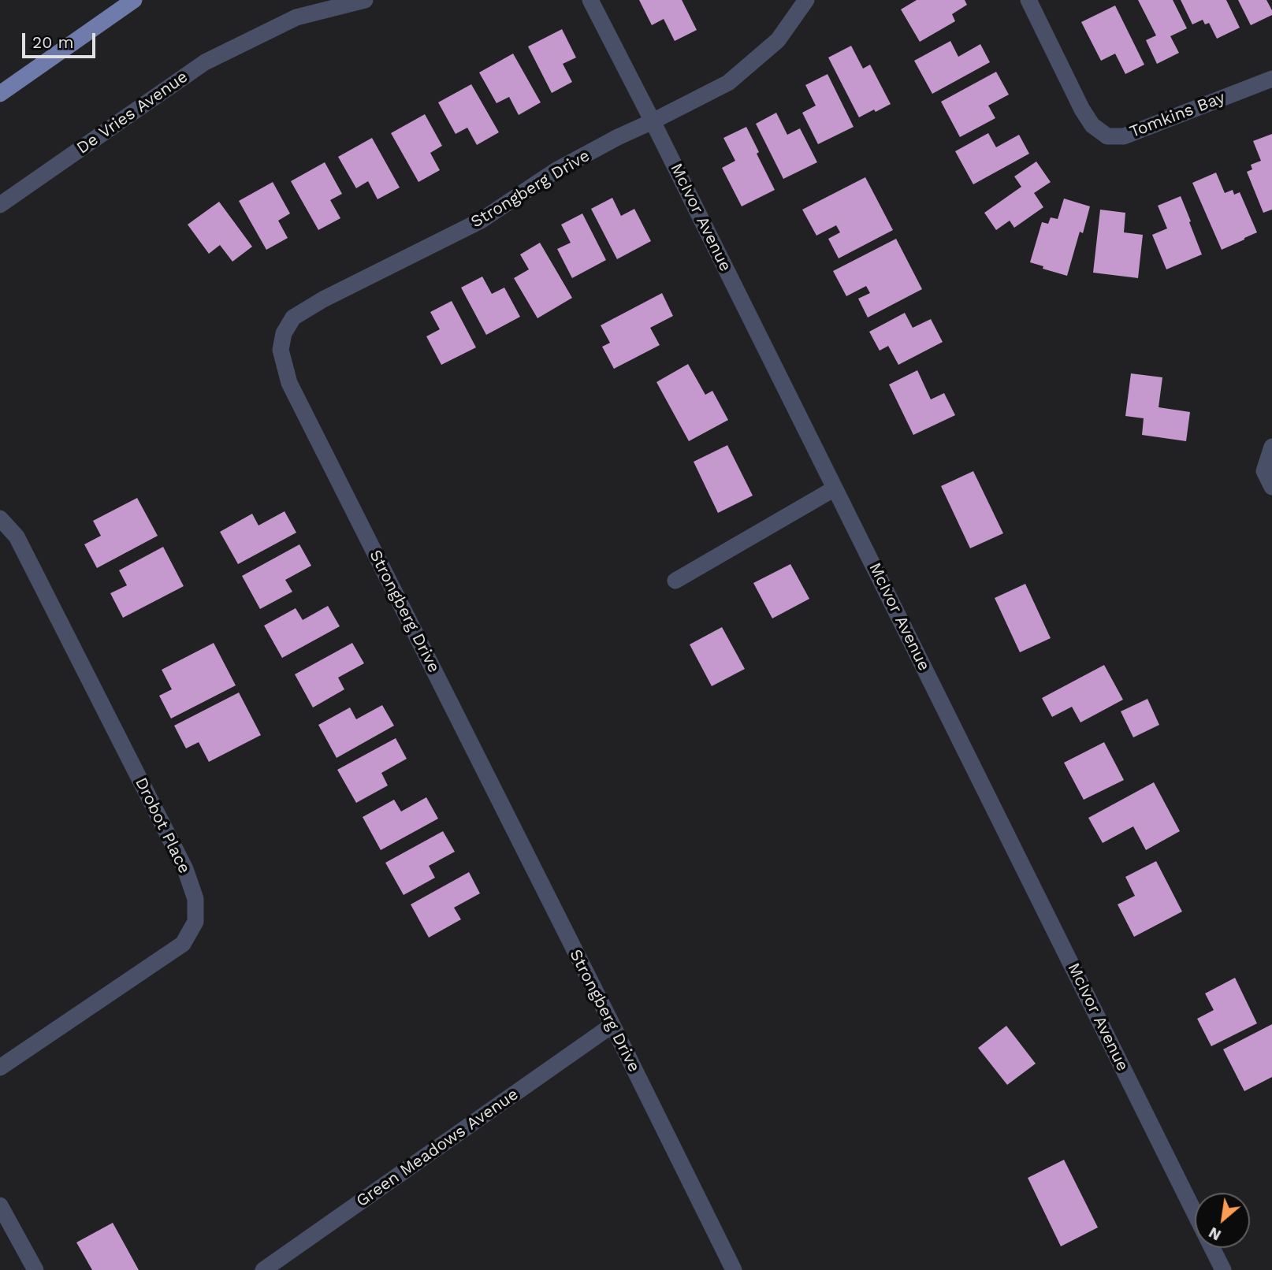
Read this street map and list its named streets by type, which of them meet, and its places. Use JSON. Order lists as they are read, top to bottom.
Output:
{
  "streets": {
    "street": [
      "De Vries Avenue",
      "Tomkins Bay",
      "Strongberg Drive",
      "McIvor Avenue",
      "Drobot Place",
      "Green Meadows Avenue"
    ]
  },
  "crossings": [
    ["Strongberg Drive", "McIvor Avenue"],
    ["Strongberg Drive", "Green Meadows Avenue"]
  ],
  "scale_bar": "20 m",
  "north": "bottom left"
}
